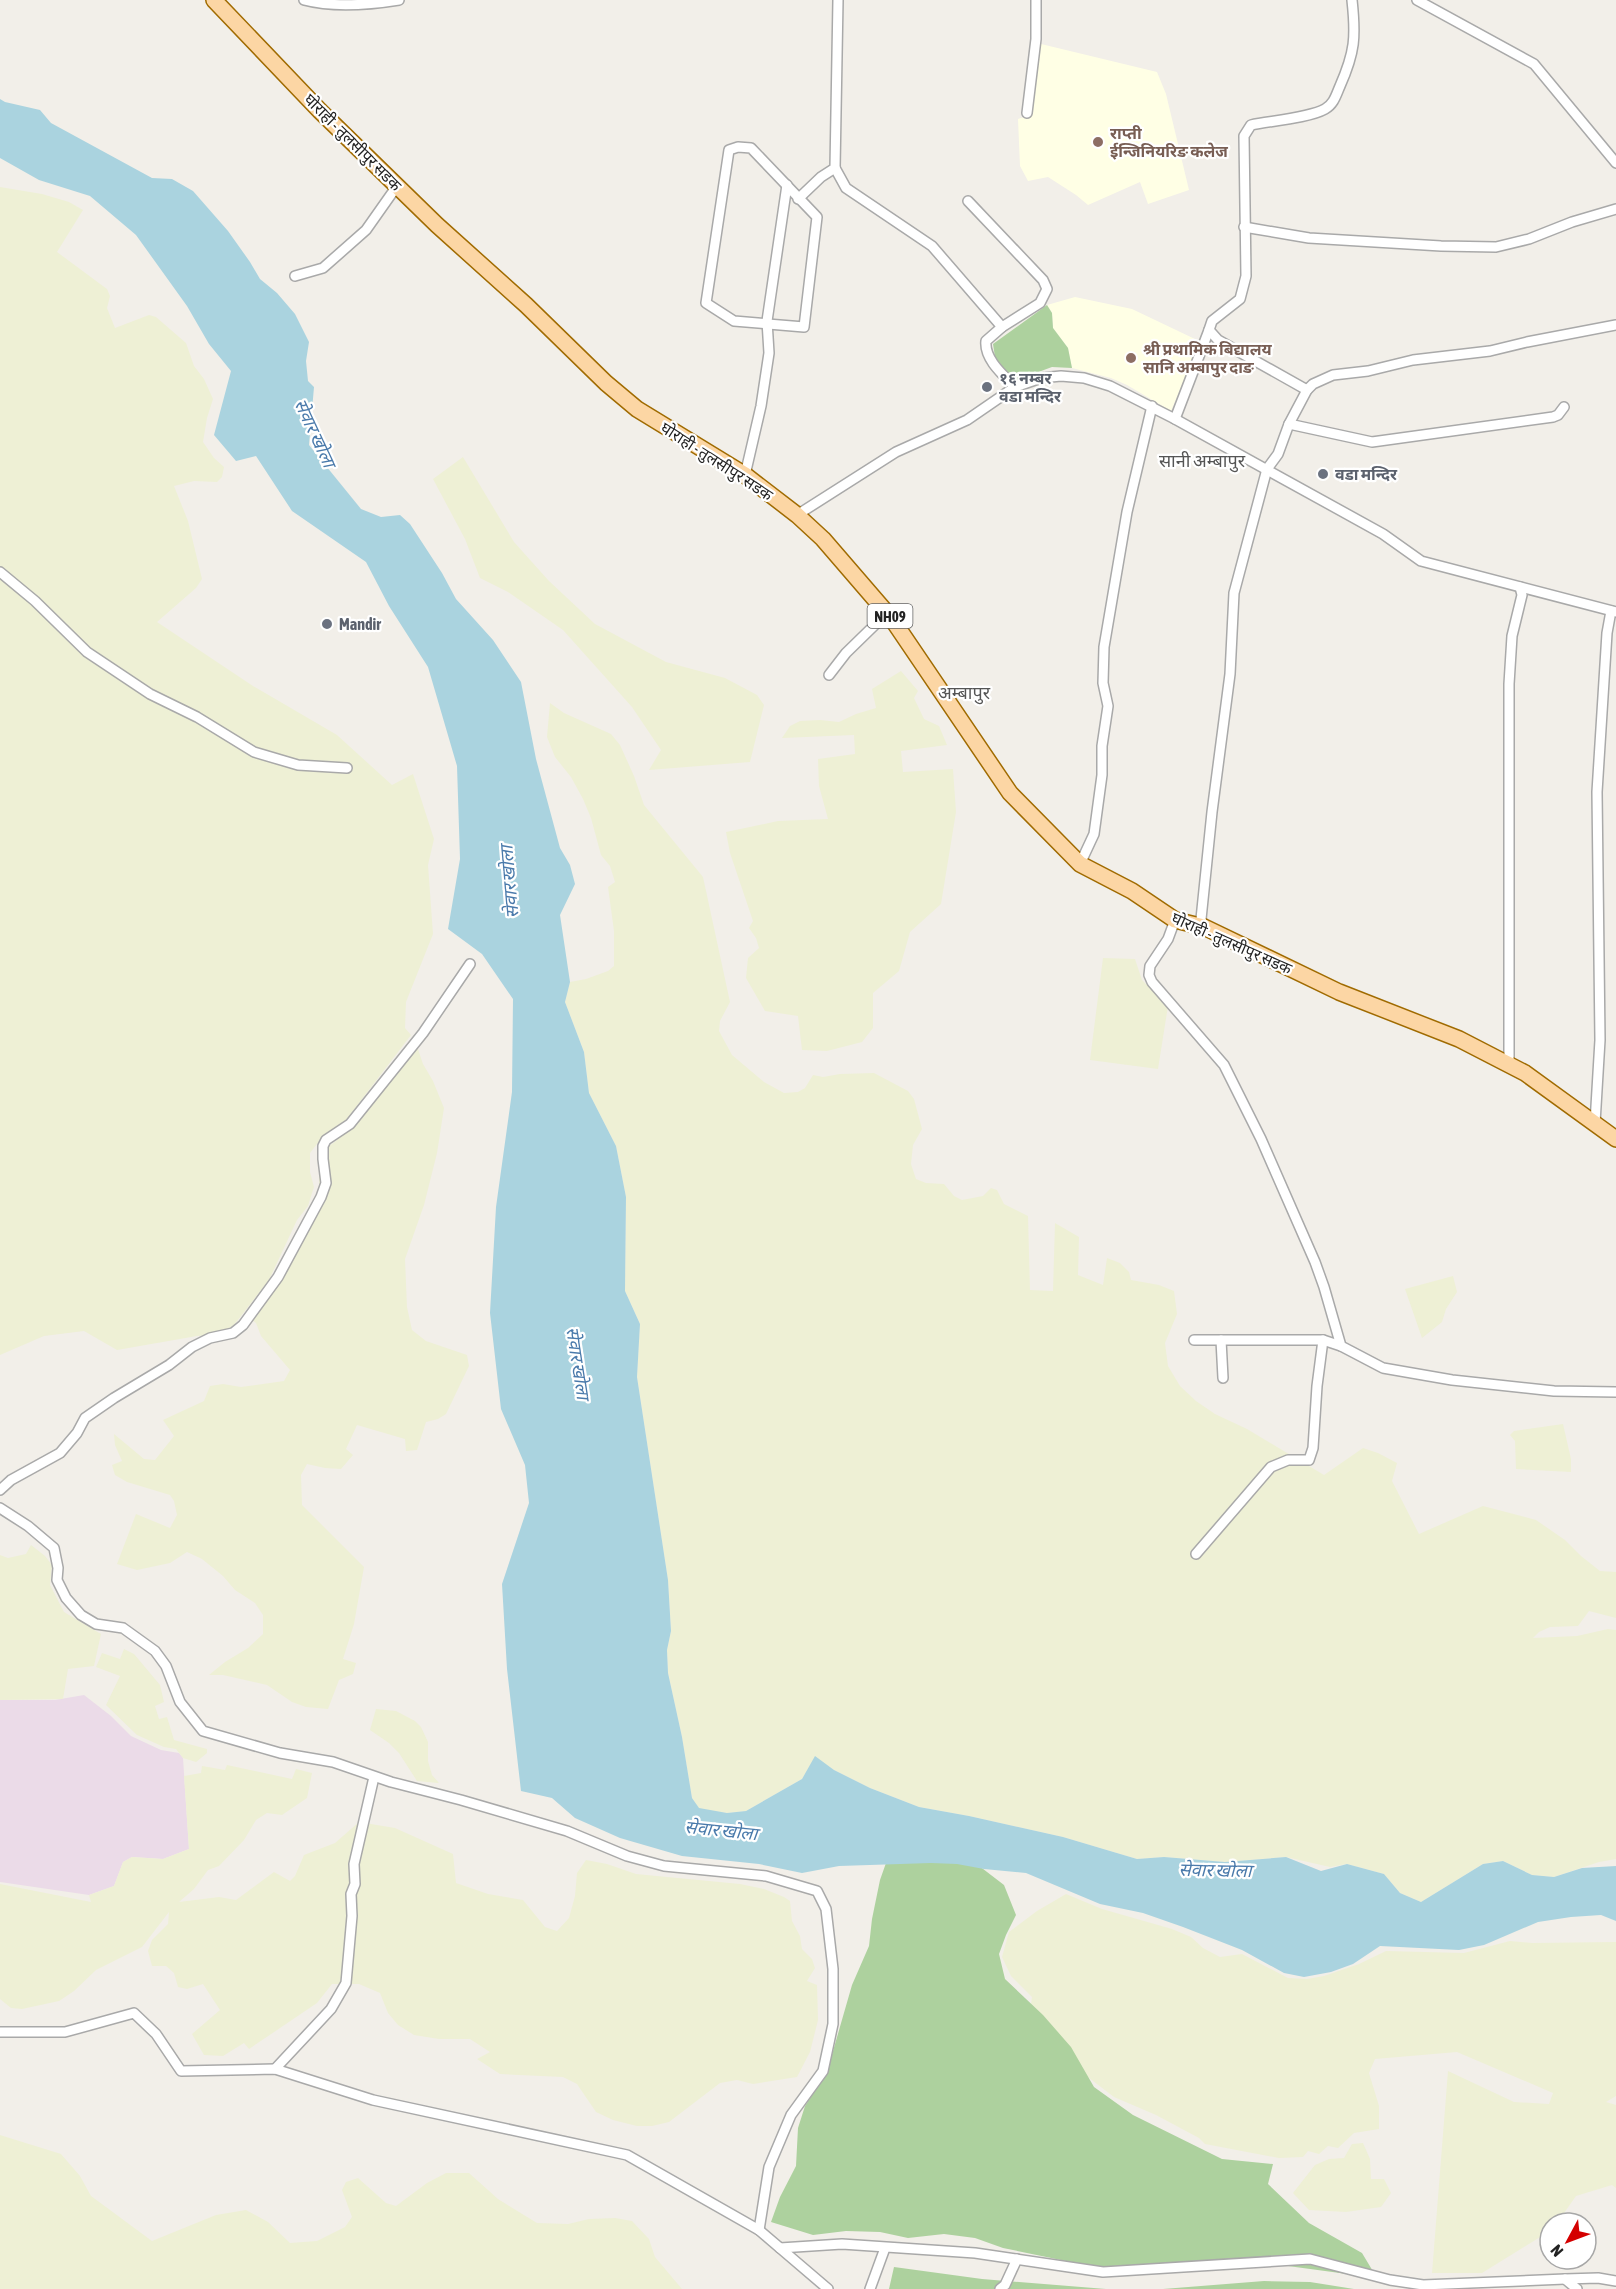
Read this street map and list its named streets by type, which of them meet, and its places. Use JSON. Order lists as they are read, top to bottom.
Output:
{
  "streets": {
    "main road": ["घोराही - तुलसीपुर सडक", "NH09"]
  },
  "districts": ["सानी अम्बापुर", "अम्बापुर"],
  "water": ["सेवार खोला"],
  "places": [
    "राप्ती ईन्जिनियरिङ कलेज",
    "श्री प्रथामिक बिद्यालय सानि अम्बापुर दाङ",
    "१६ नम्बर वडा मन्दिर",
    "वडा मन्दिर",
    "Mandir"
  ],
  "north": "bottom left"
}
